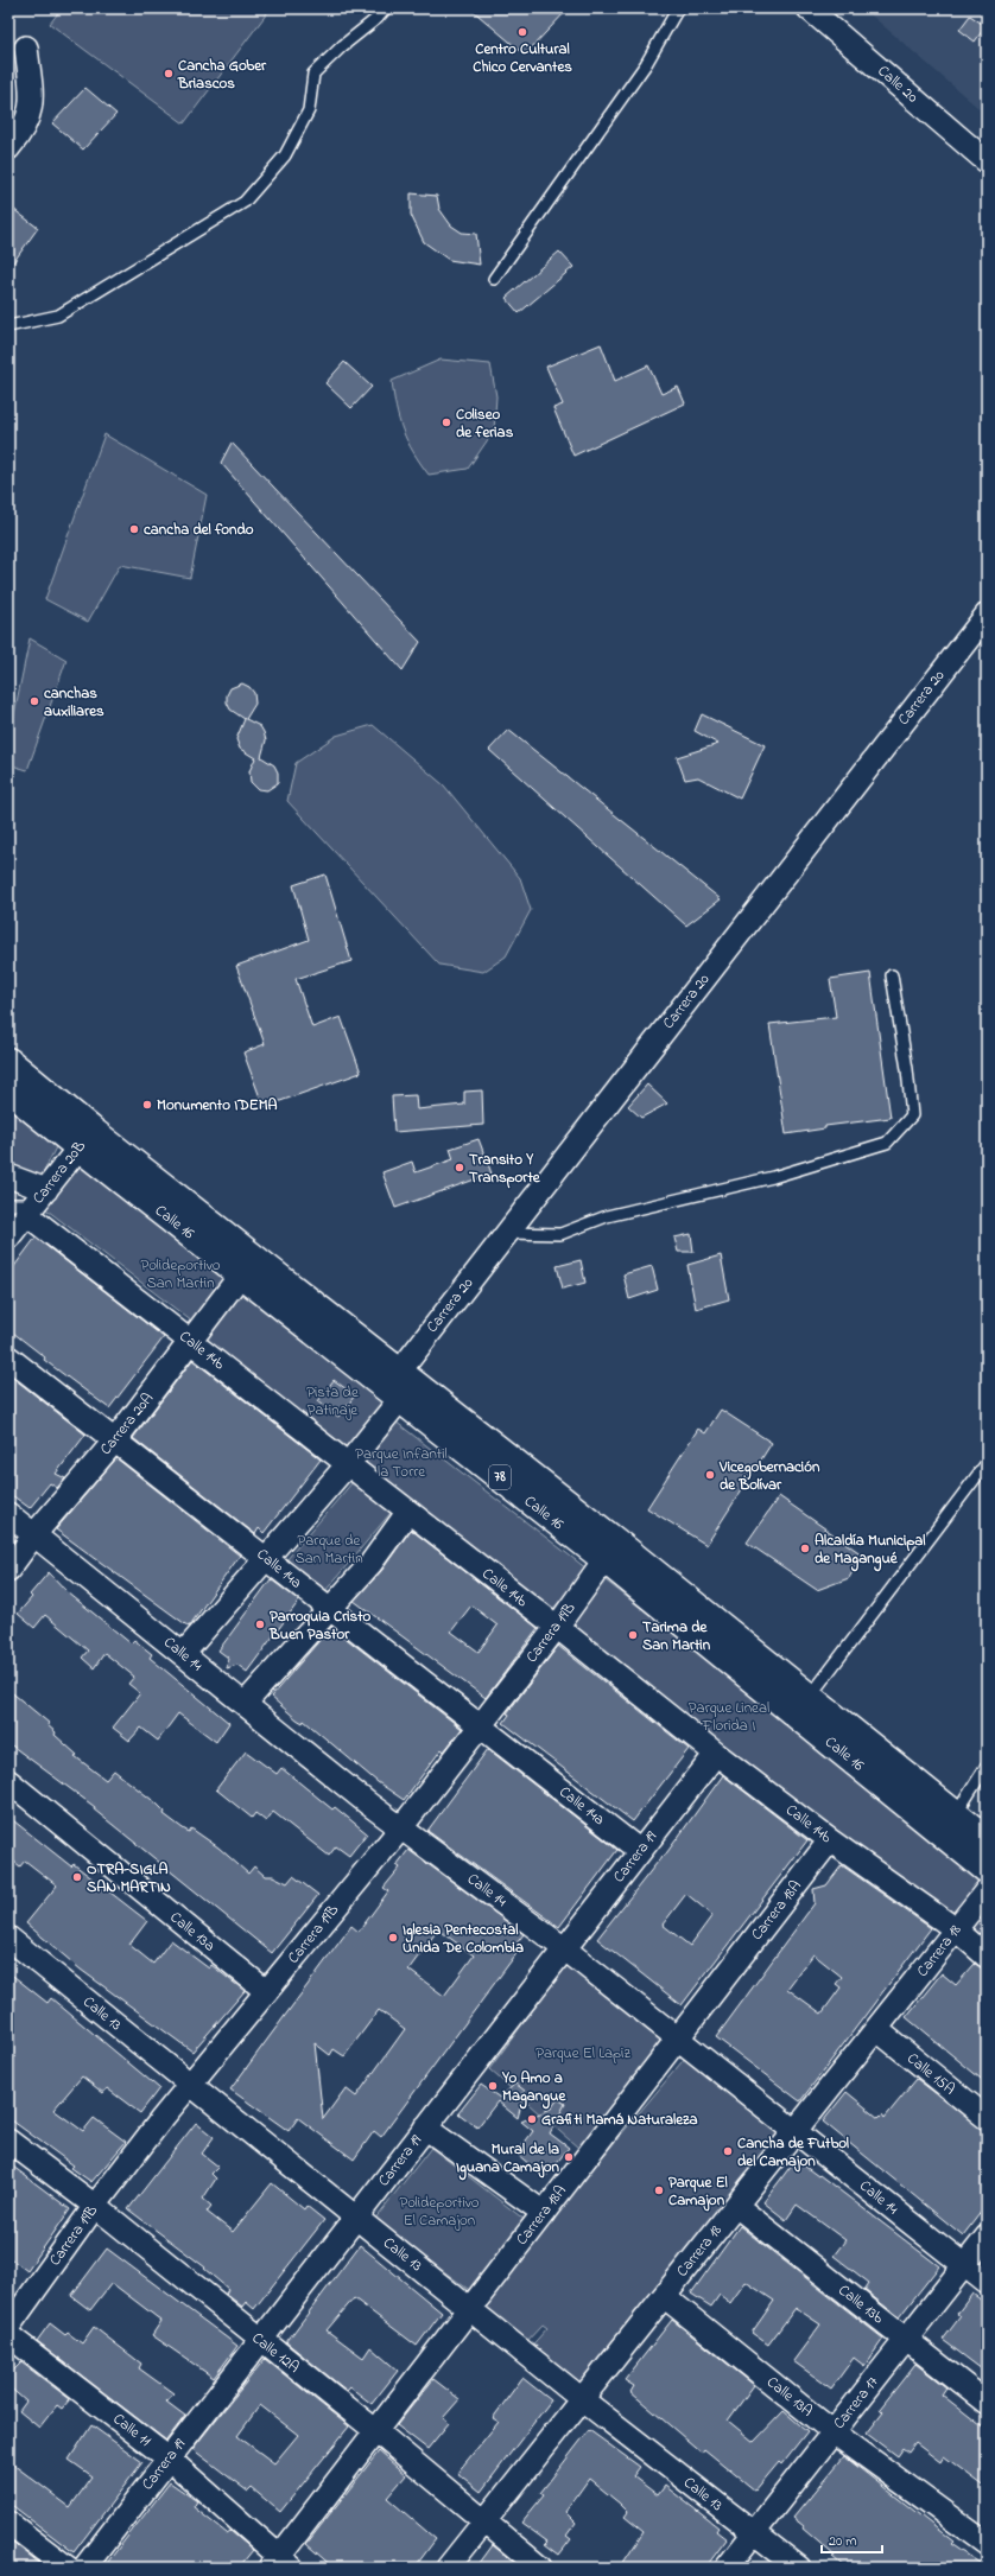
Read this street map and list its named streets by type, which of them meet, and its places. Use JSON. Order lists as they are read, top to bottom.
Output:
{
  "streets": {
    "highway": ["Calle 16", "78"],
    "street": [
      "Calle 20",
      "Carrera 20",
      "Carrera 20B",
      "Calle 14b",
      "Carrera 20A",
      "Calle 14a",
      "Carrera 19B",
      "Calle 14",
      "Carrera 19",
      "Carrera 18A",
      "Calle 13a",
      "Carrera 18",
      "Calle 13",
      "Calle 15A",
      "Calle 13b",
      "Calle 12A",
      "Calle 13A",
      "Carrera 17",
      "Calle 11"
    ]
  },
  "crossings": [
    ["Carrera 20", "Calle 16"],
    ["Carrera 20B", "Calle 16"],
    ["Carrera 20B", "Calle 14b"],
    ["Calle 16", "Carrera 20A"],
    ["Calle 16", "Carrera 19B"],
    ["Calle 14b", "Carrera 20A"],
    ["Calle 14b", "Carrera 19B"],
    ["Calle 14b", "Carrera 19"],
    ["Calle 14b", "Carrera 18A"],
    ["Calle 14b", "Carrera 18"],
    ["Carrera 20A", "Calle 14a"],
    ["Carrera 20A", "Calle 14"],
    ["Calle 14a", "Carrera 19B"],
    ["Calle 14a", "Carrera 19"],
    ["Carrera 19B", "Calle 14"],
    ["Carrera 19B", "Calle 13a"],
    ["Carrera 19B", "Calle 13"],
    ["Carrera 19B", "Calle 12A"],
    ["Calle 14", "Carrera 19"],
    ["Calle 14", "Carrera 18A"],
    ["Calle 14", "Carrera 18"],
    ["Calle 14", "Carrera 17"],
    ["Carrera 19", "Calle 13"],
    ["Carrera 19", "Calle 12A"],
    ["Carrera 19", "Calle 11"],
    ["Carrera 18A", "Calle 13"],
    ["Carrera 18A", "Calle 12A"],
    ["Carrera 18A", "Calle 11"],
    ["Carrera 18", "Calle 13"],
    ["Carrera 18", "Calle 15A"],
    ["Carrera 18", "Calle 13b"],
    ["Carrera 18", "Calle 12A"],
    ["Carrera 18", "Calle 13A"],
    ["Calle 13", "Carrera 17"],
    ["Calle 13b", "Carrera 17"],
    ["Calle 13A", "Carrera 17"]
  ],
  "parks": [
    "Polideportivo San Martin",
    "Pista de Patinaje",
    "Parque Infantil la Torre",
    "Parque de San Martin",
    "Parque Lineal Florida I",
    "Parque El Lapiz",
    "Polideportivo El Camajon"
  ],
  "places": [
    "Centro Cultural Chico Cervantes",
    "Cancha Gober Briascos",
    "Coliseo de ferias",
    "cancha del fondo",
    "canchas auxiliares",
    "Monumento IDEMA",
    "Transito Y Transporte",
    "Vicegobernación de Bolívar",
    "Alcaldía Municipal de Magangué",
    "Parroquia Cristo Buen Pastor",
    "Tarima de San Martin",
    "OTRA-SIGLA SAN MARTIN",
    "Iglesia Pentecostal Unida De Colombia",
    "Yo Amo a Magangue",
    "Grafiti Mamá Naturaleza",
    "Cancha de Futbol del Camajon",
    "Mural de la Iguana Camajon",
    "Parque El Camajon"
  ],
  "scale_bar": "20 m"
}
